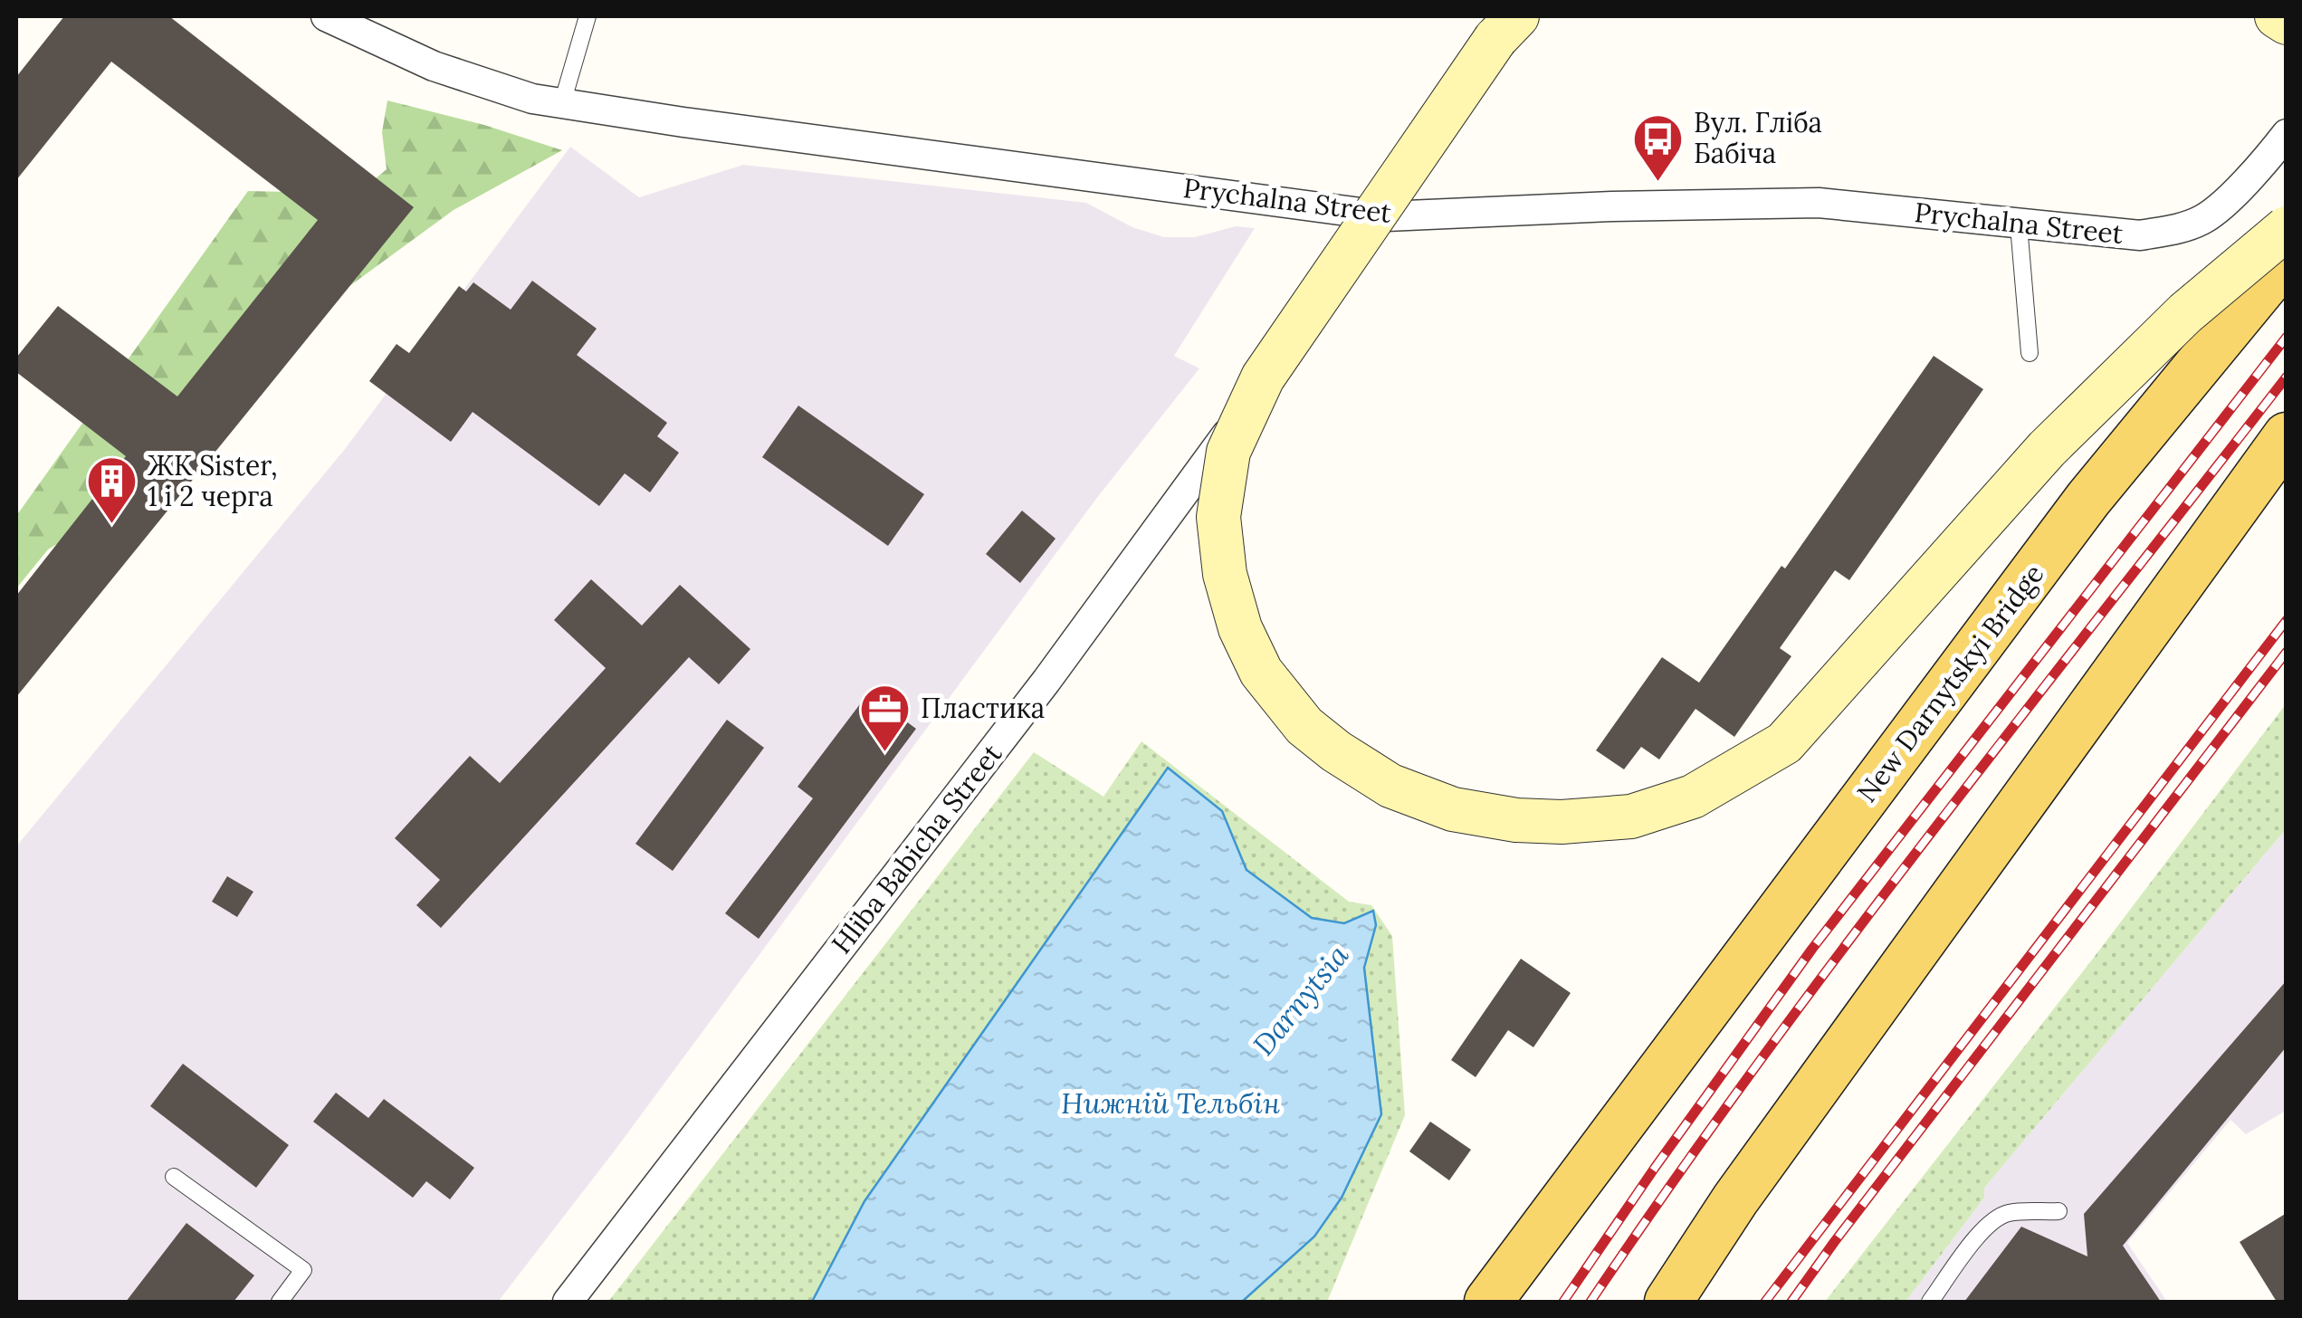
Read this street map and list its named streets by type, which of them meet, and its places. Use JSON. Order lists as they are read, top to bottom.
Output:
{
  "streets": {
    "main road": ["New Darnytskyi Bridge"],
    "street": ["Prychalna Street", "Hliba Babicha Street"]
  },
  "crossings": [
    ["Prychalna Street", "Hliba Babicha Street"]
  ],
  "water": ["Darnytsia", "Нижній Тельбін"],
  "places": {
    "bus stop": ["Вул. Гліба Бабіча"],
    "building": ["ЖК Sister, 1 і 2 черга"],
    "office": ["Пластика"]
  }
}
